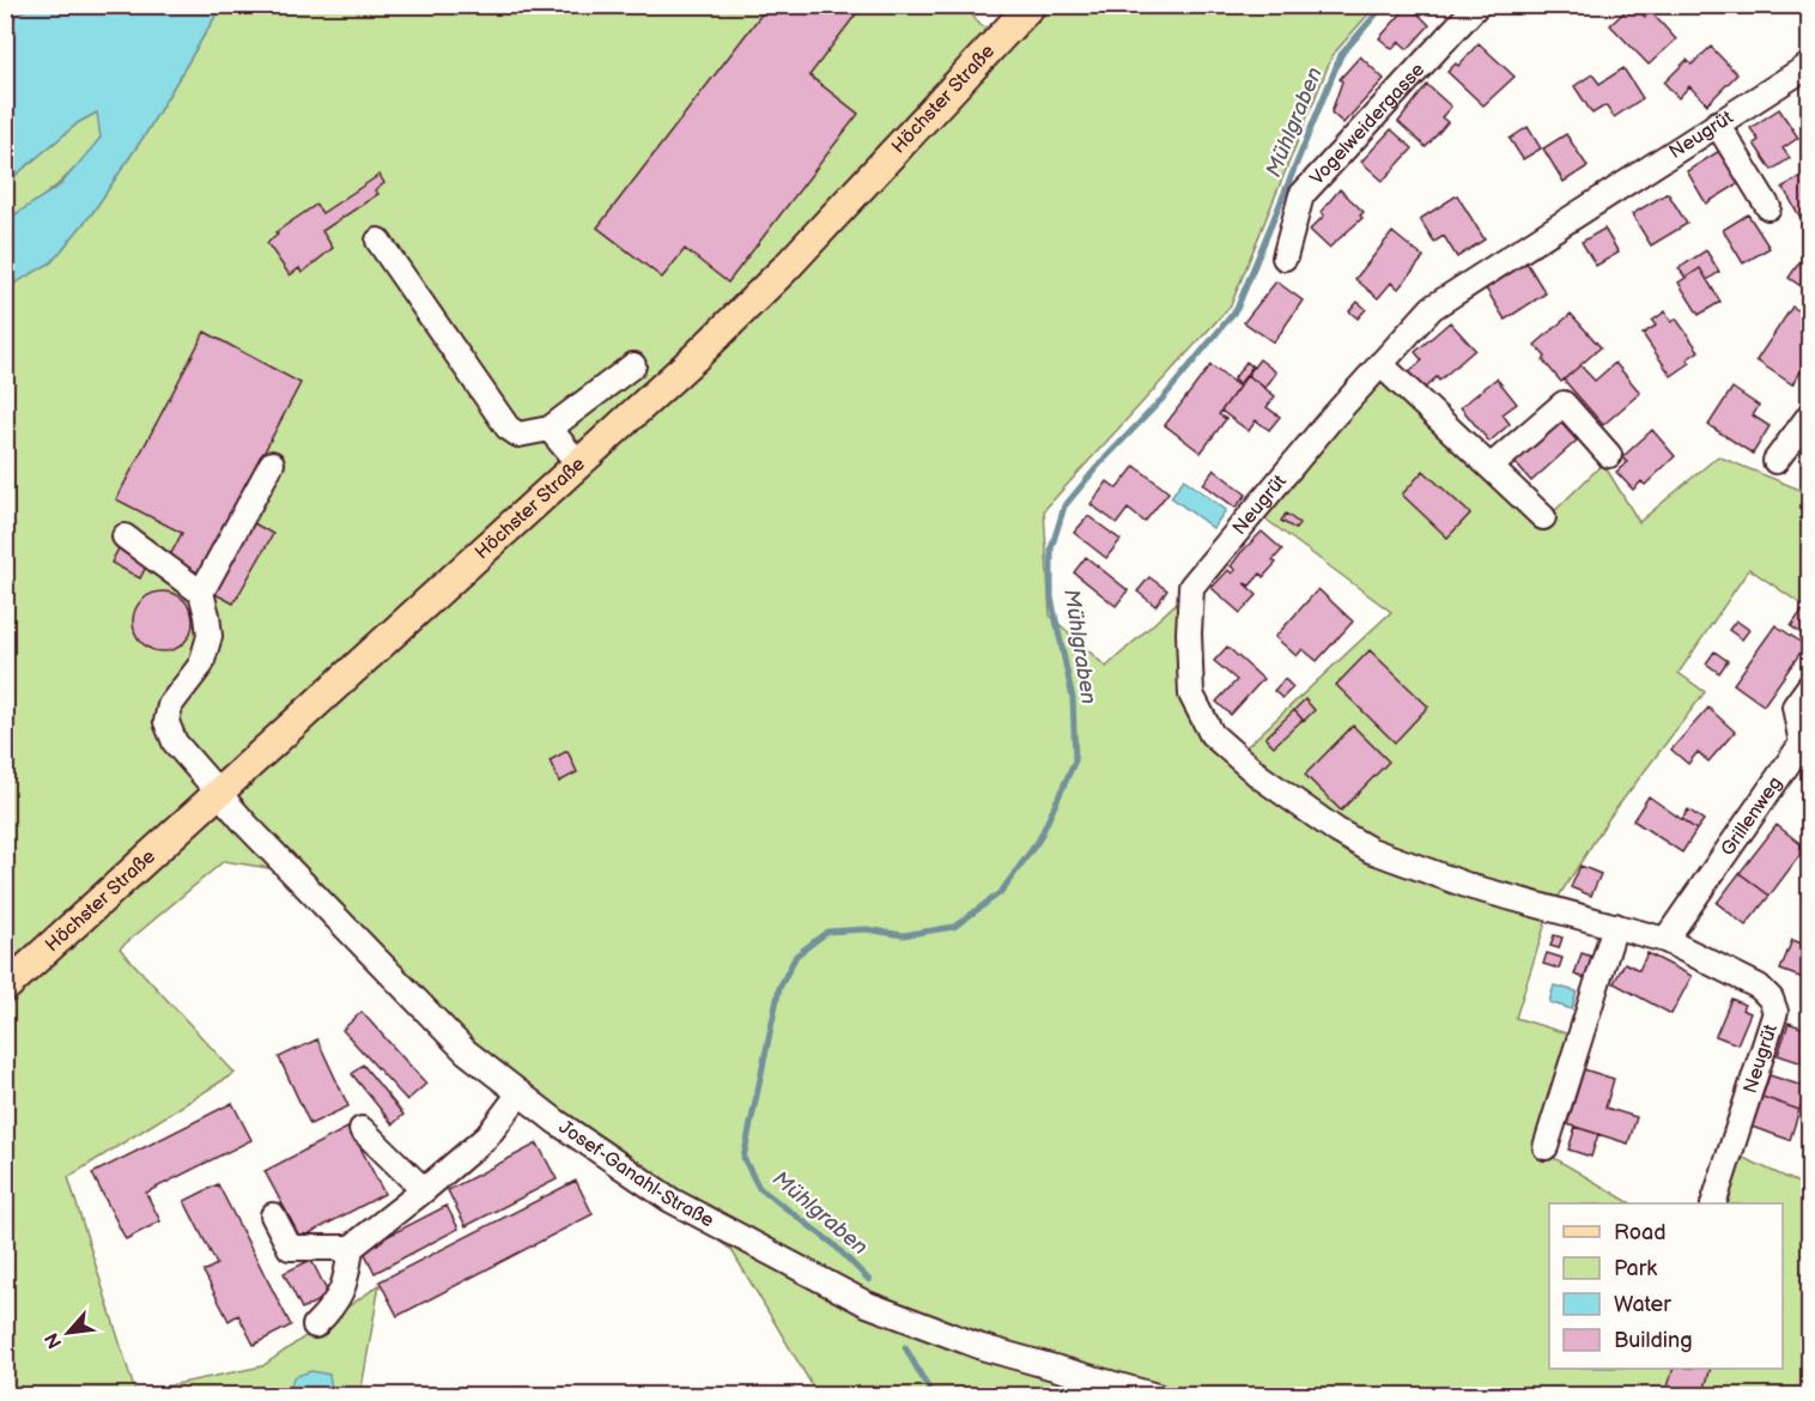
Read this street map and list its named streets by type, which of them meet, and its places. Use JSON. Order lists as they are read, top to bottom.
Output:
{
  "streets": {
    "main road": ["Höchster Straße"],
    "street": [
      "Vogelweidergasse",
      "Neugrüt",
      "Grillenweg",
      "Josef-Ganahl-Straße"
    ]
  },
  "crossings": [
    ["Höchster Straße", "Josef-Ganahl-Straße"],
    ["Neugrüt", "Grillenweg"]
  ],
  "water": ["Mühlgraben"],
  "legend": [
    "Road",
    "Park",
    "Water",
    "Building"
  ],
  "north": "bottom left"
}
